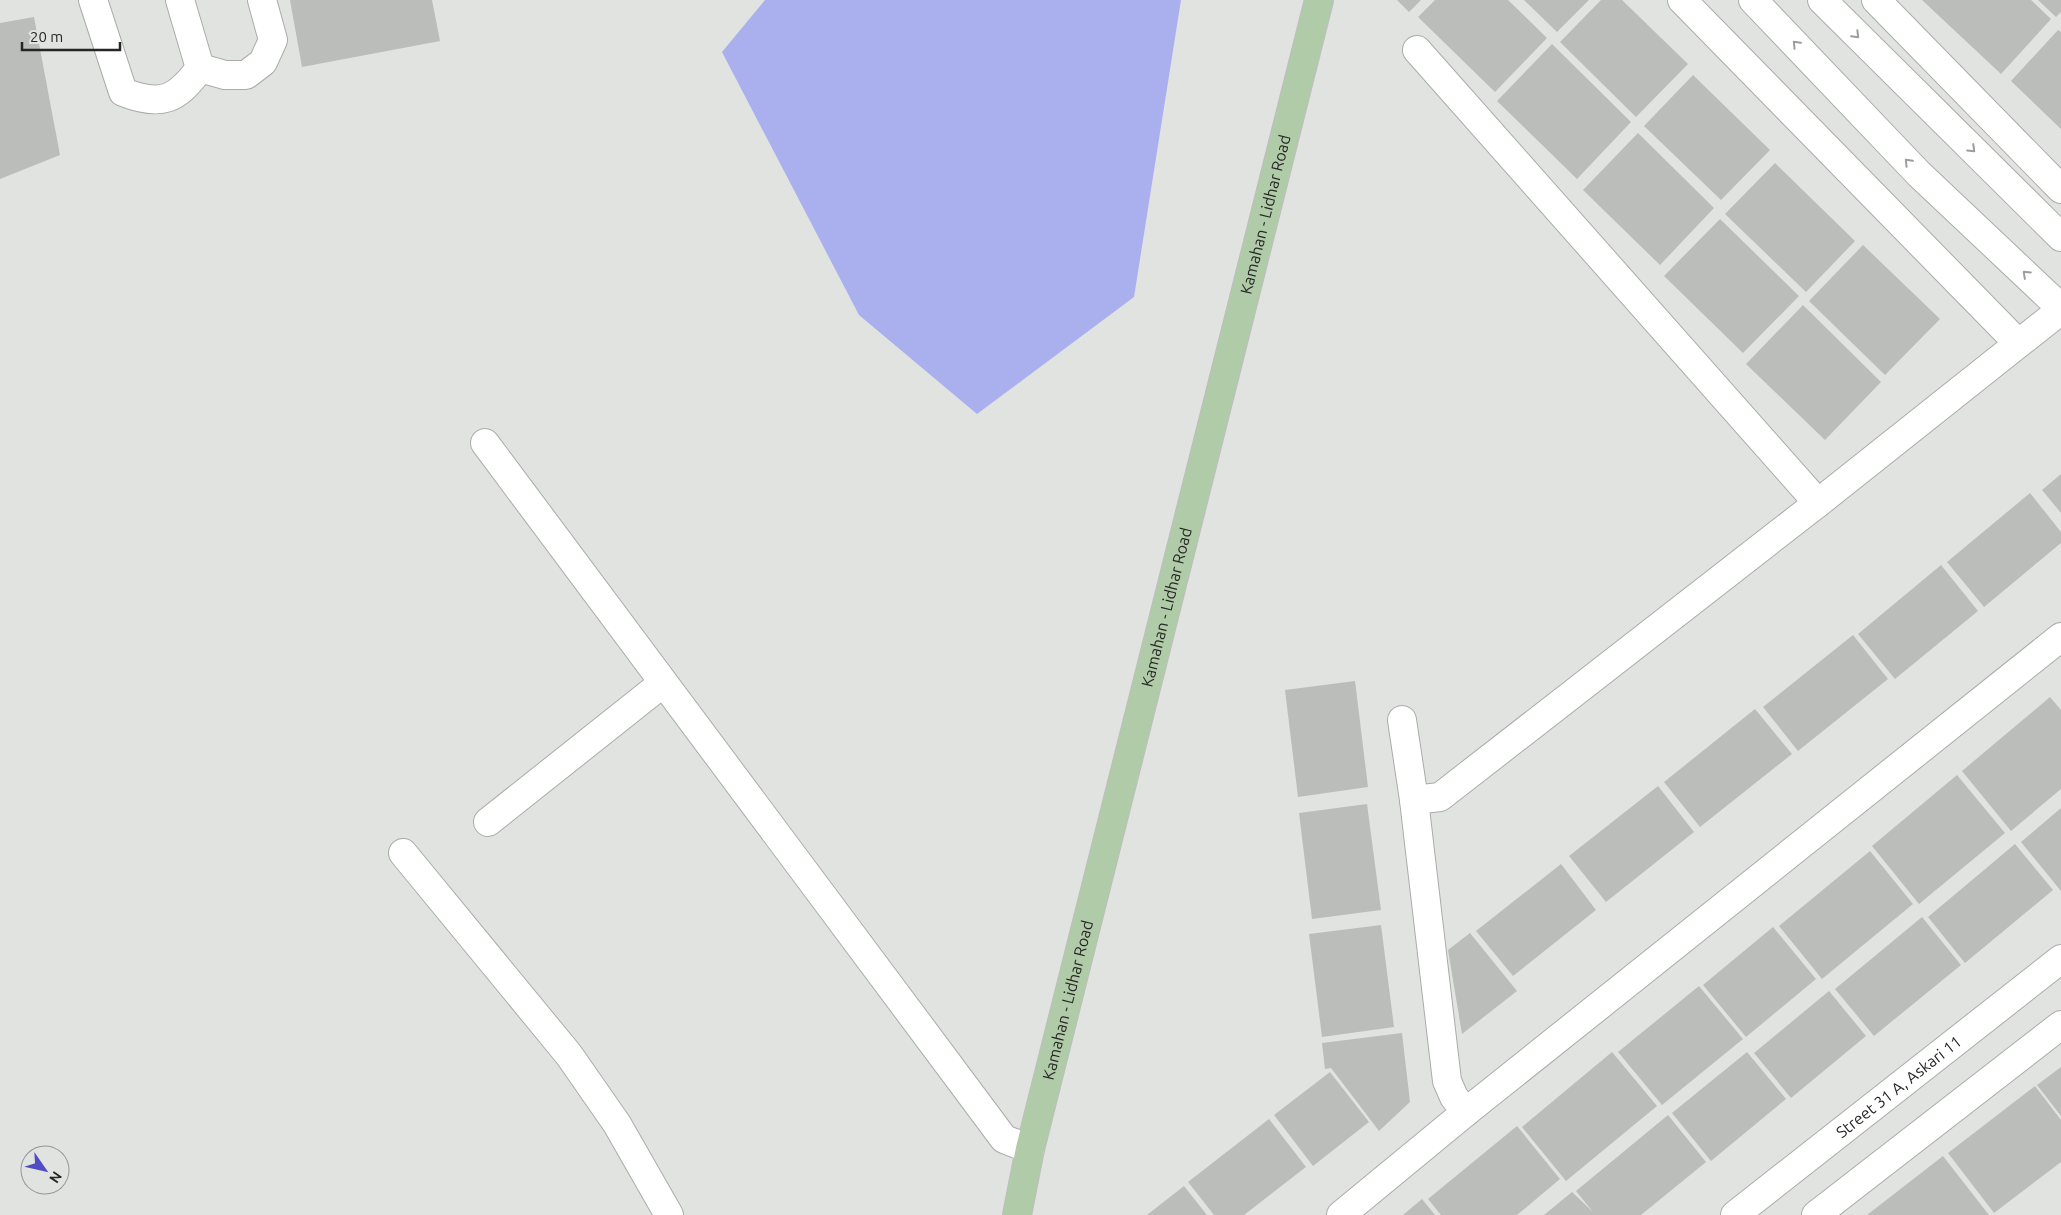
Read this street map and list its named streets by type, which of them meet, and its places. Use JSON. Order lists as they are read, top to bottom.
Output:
{
  "streets": {
    "main road": ["Kamahan - Lidhar Road"],
    "street": ["Street 31 A, Askari 11"]
  },
  "scale_bar": "20 m",
  "north": "bottom right"
}
